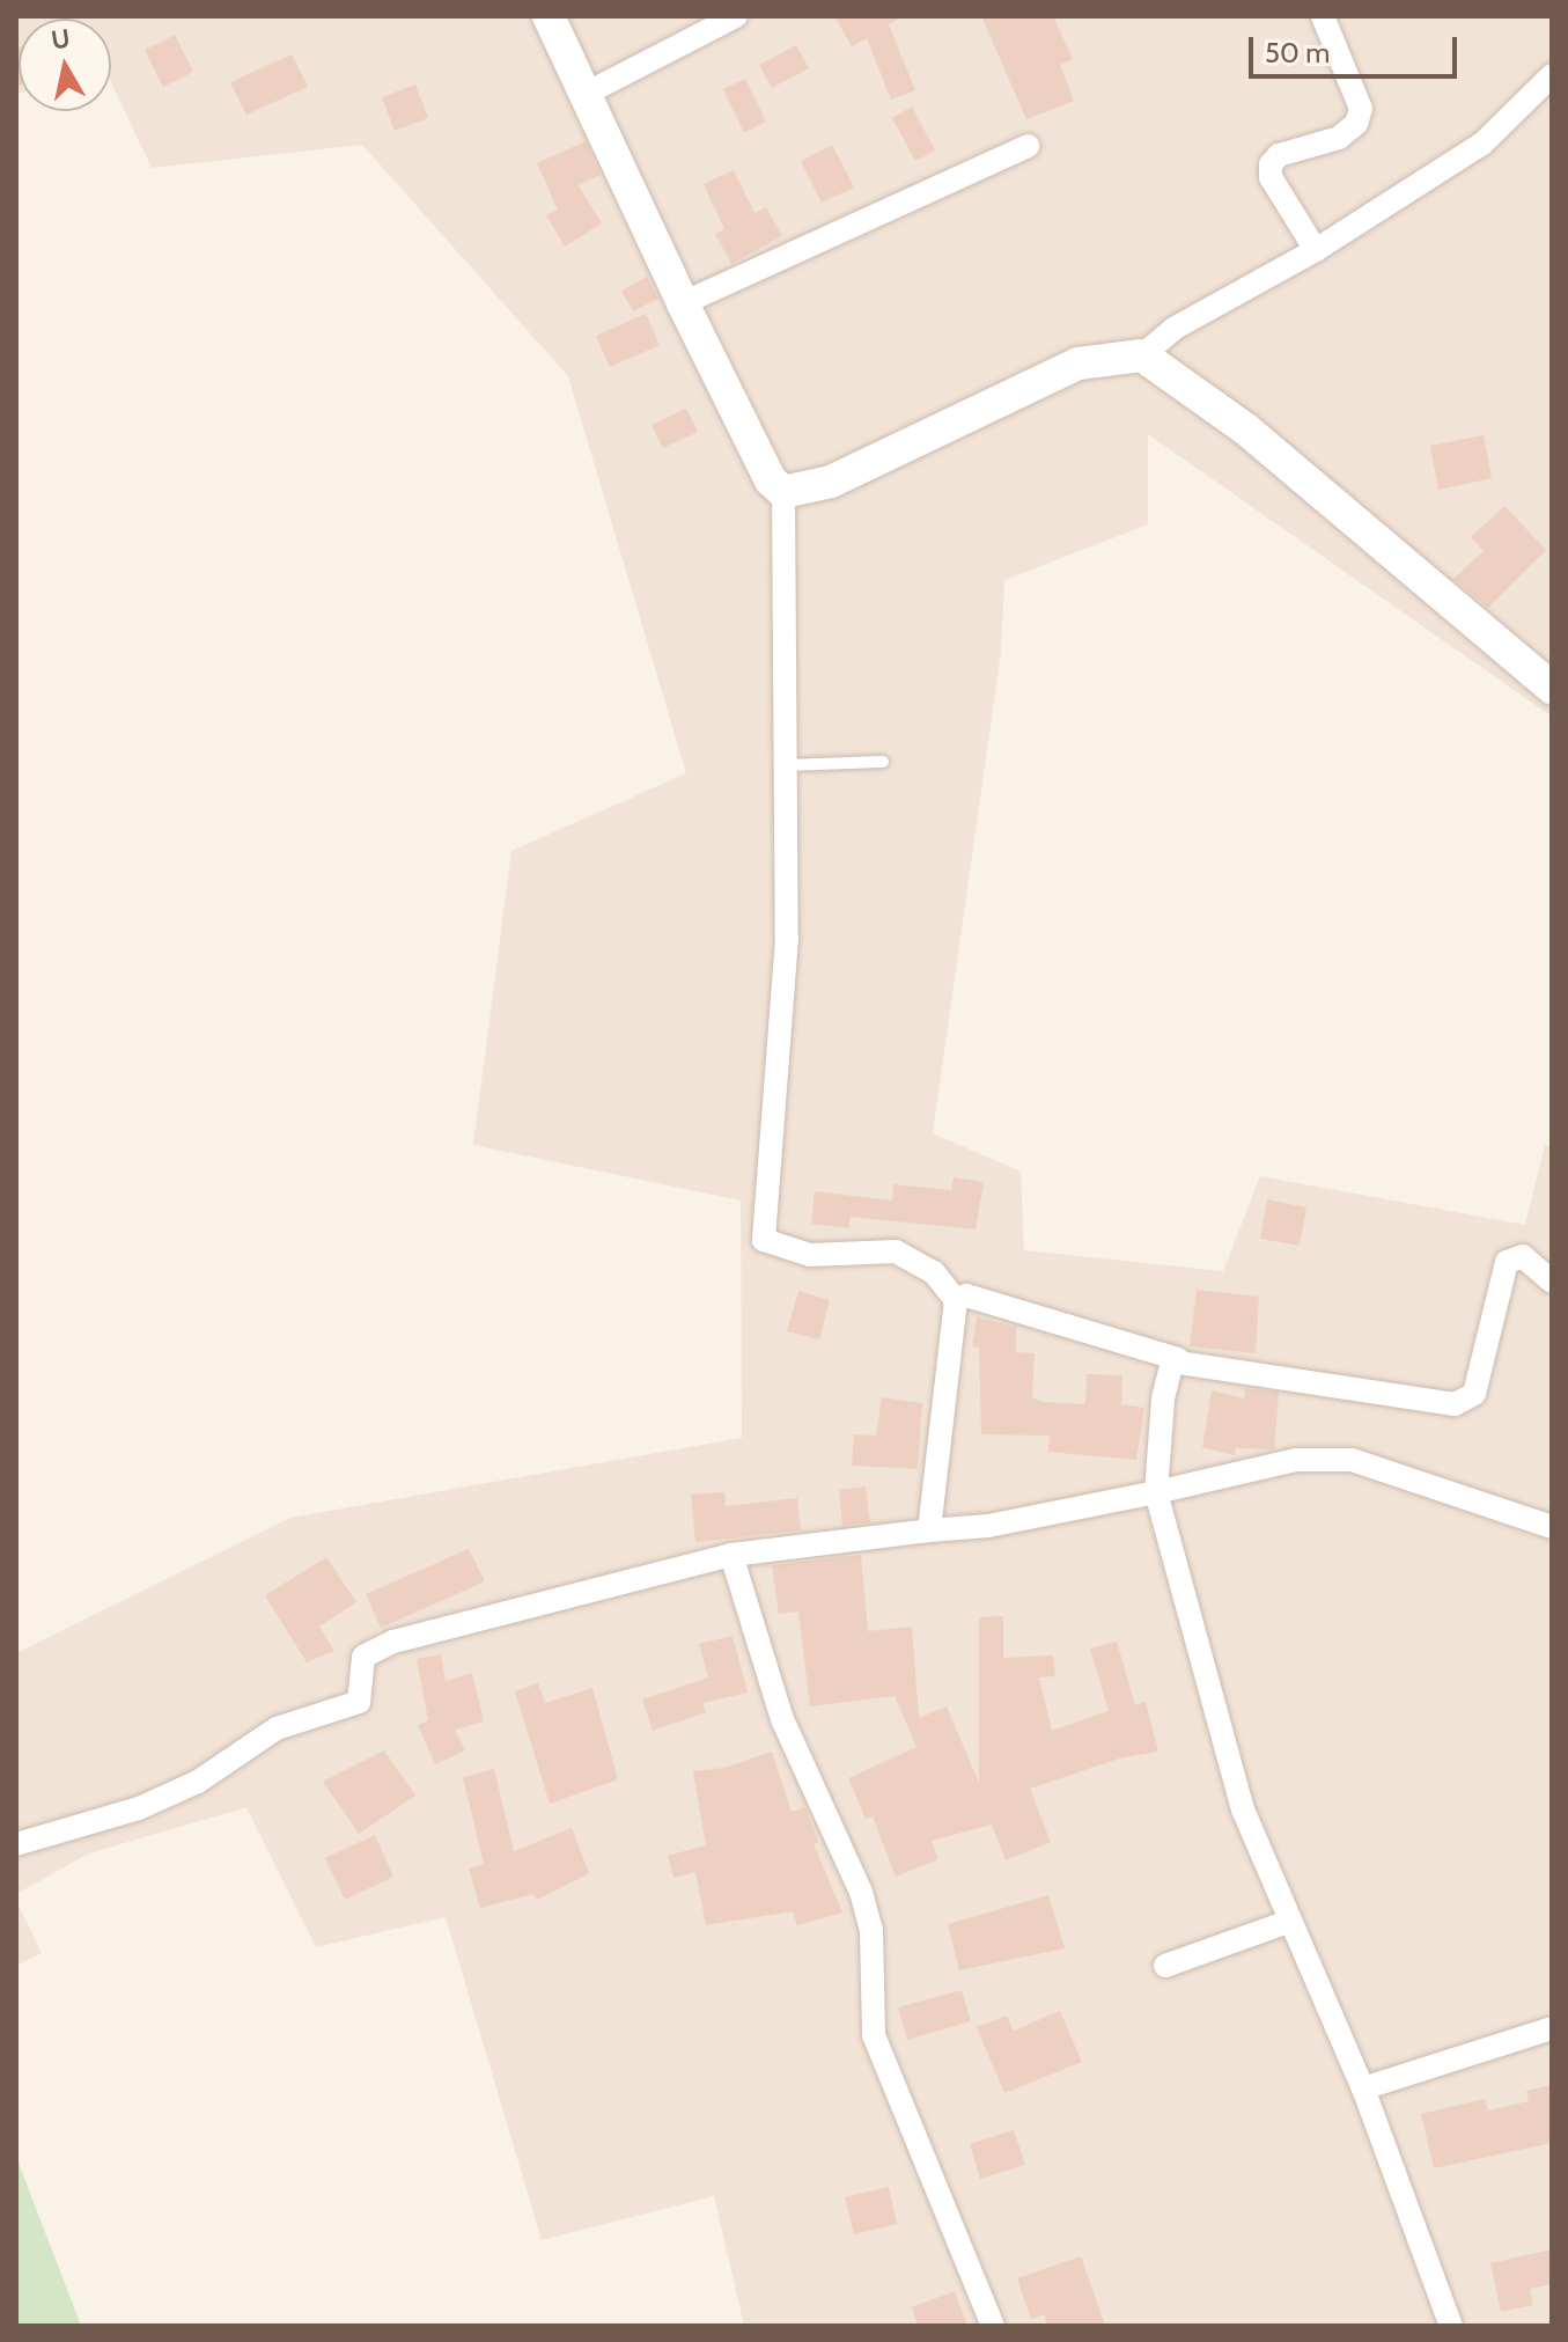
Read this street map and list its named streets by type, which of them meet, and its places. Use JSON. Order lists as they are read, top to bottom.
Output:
{
  "scale_bar": "50 m",
  "north": "top"
}
